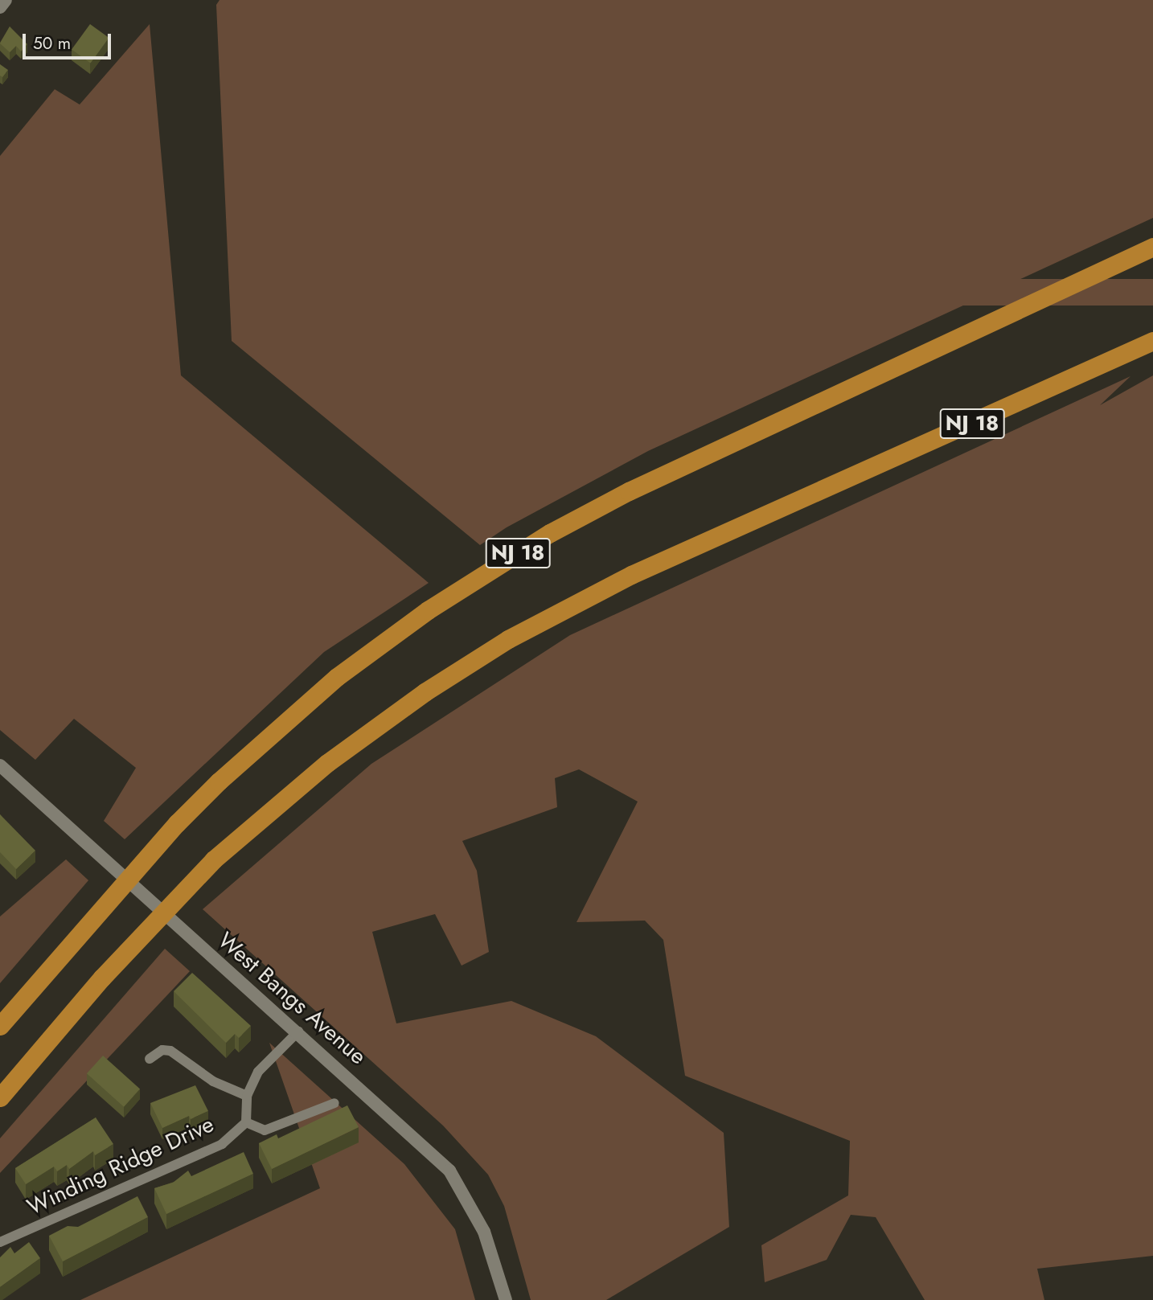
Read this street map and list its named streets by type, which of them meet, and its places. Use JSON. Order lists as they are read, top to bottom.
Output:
{
  "streets": {
    "highway": ["NJ 18"],
    "street": ["West Bangs Avenue", "Winding Ridge Drive"]
  },
  "crossings": [
    ["West Bangs Avenue", "Winding Ridge Drive"]
  ],
  "scale_bar": "50 m"
}
